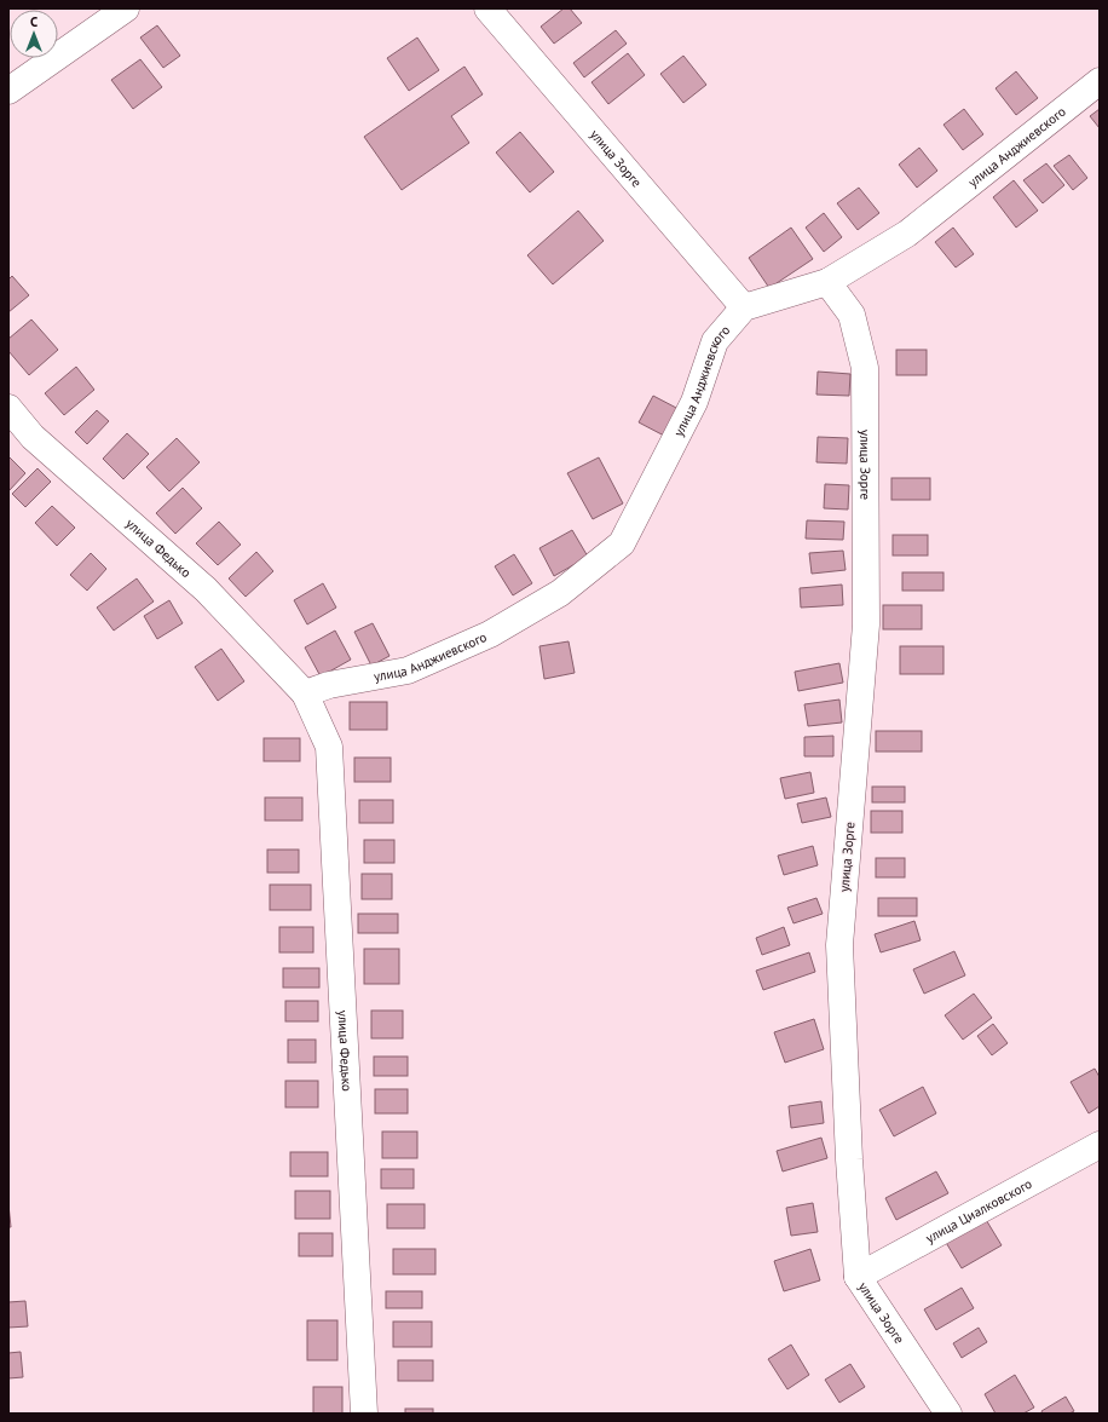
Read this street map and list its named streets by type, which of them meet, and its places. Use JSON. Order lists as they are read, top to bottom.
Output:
{
  "streets": {
    "street": [
      "улица Анджиевского",
      "улица Зорге",
      "улица Федько",
      "улица Циалковского"
    ]
  },
  "crossings": [
    ["улица Анджиевского", "улица Зорге"],
    ["улица Анджиевского", "улица Федько"],
    ["улица Зорге", "улица Циалковского"]
  ],
  "north": "top"
}
